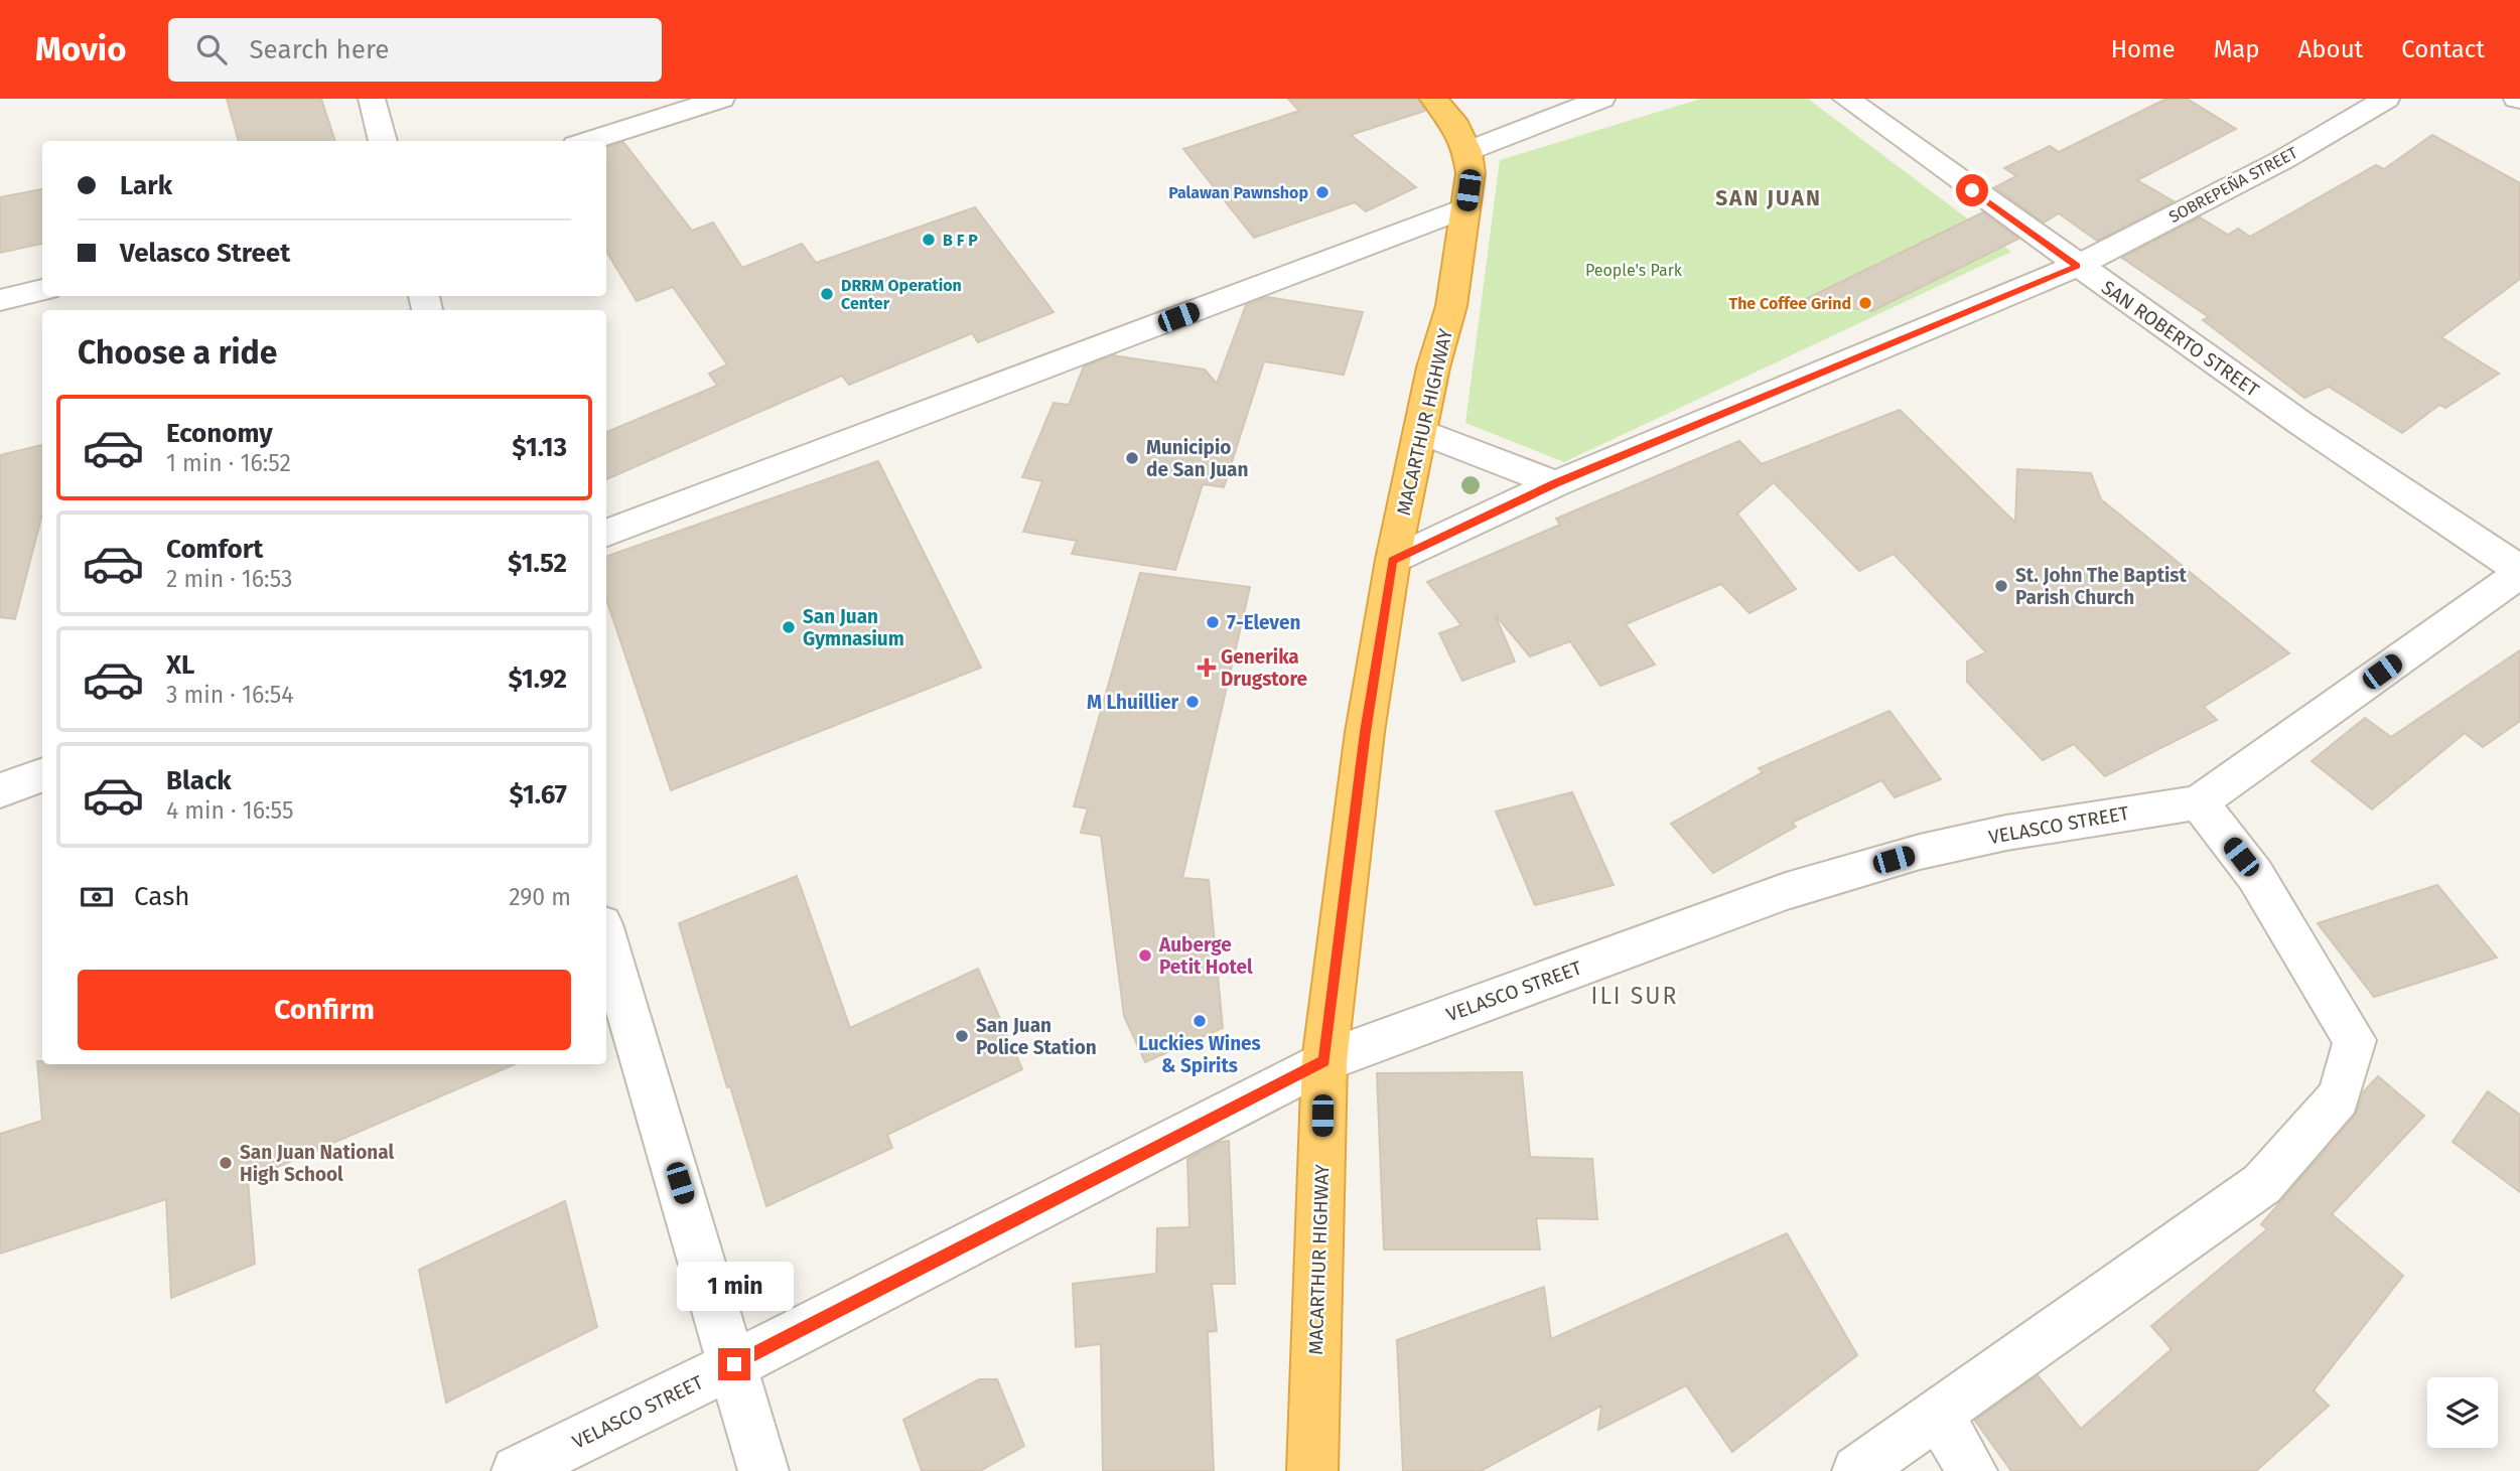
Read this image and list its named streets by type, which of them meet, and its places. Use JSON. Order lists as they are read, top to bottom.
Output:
{
  "streets": {
    "highway": ["MACARTHUR HIGHWAY"],
    "street": ["SOBREPEÑA STREET", "SAN ROBERTO STREET", "VELASCO STREET"]
  },
  "crossings": [
    ["SOBREPEÑA STREET", "SAN ROBERTO STREET"],
    ["SOBREPEÑA STREET", "MACARTHUR HIGHWAY"],
    ["SAN ROBERTO STREET", "VELASCO STREET"],
    ["MACARTHUR HIGHWAY", "VELASCO STREET"]
  ],
  "districts": ["SAN JUAN", "ILI SUR"],
  "parks": ["People's Park"],
  "places": {
    "other": [
      "Palawan Pawnshop",
      "B F P",
      "DRRM Operation Center",
      "The Coffee Grind",
      "Municipio de San Juan",
      "St. John The Baptist Parish Church",
      "7-Eleven",
      "San Juan Gymnasium",
      "M Lhuillier",
      "Auberge Petit Hotel",
      "Luckies Wines & Spirits",
      "San Juan Police Station",
      "San Juan National High School"
    ],
    "health": ["Generika Drugstore"]
  },
  "page": {
    "header": "Movio",
    "search": "Search here",
    "nav": [
      "Home",
      "Map",
      "About",
      "Contact"
    ],
    "banner": ["Lark", "Velasco Street"],
    "heading": "Choose a ride",
    "list": [
      {
        "name": "Economy",
        "note": "1 min · 16:52",
        "value": "$1.13"
      },
      {
        "name": "Comfort",
        "note": "2 min · 16:53",
        "value": "$1.52"
      },
      {
        "name": "XL",
        "note": "3 min · 16:54",
        "value": "$1.92"
      },
      {
        "name": "Black",
        "note": "4 min · 16:55",
        "value": "$1.67"
      }
    ],
    "pay": ["Cash", "290 m"],
    "buttons": "Confirm",
    "bubble": "1 min"
  }
}
